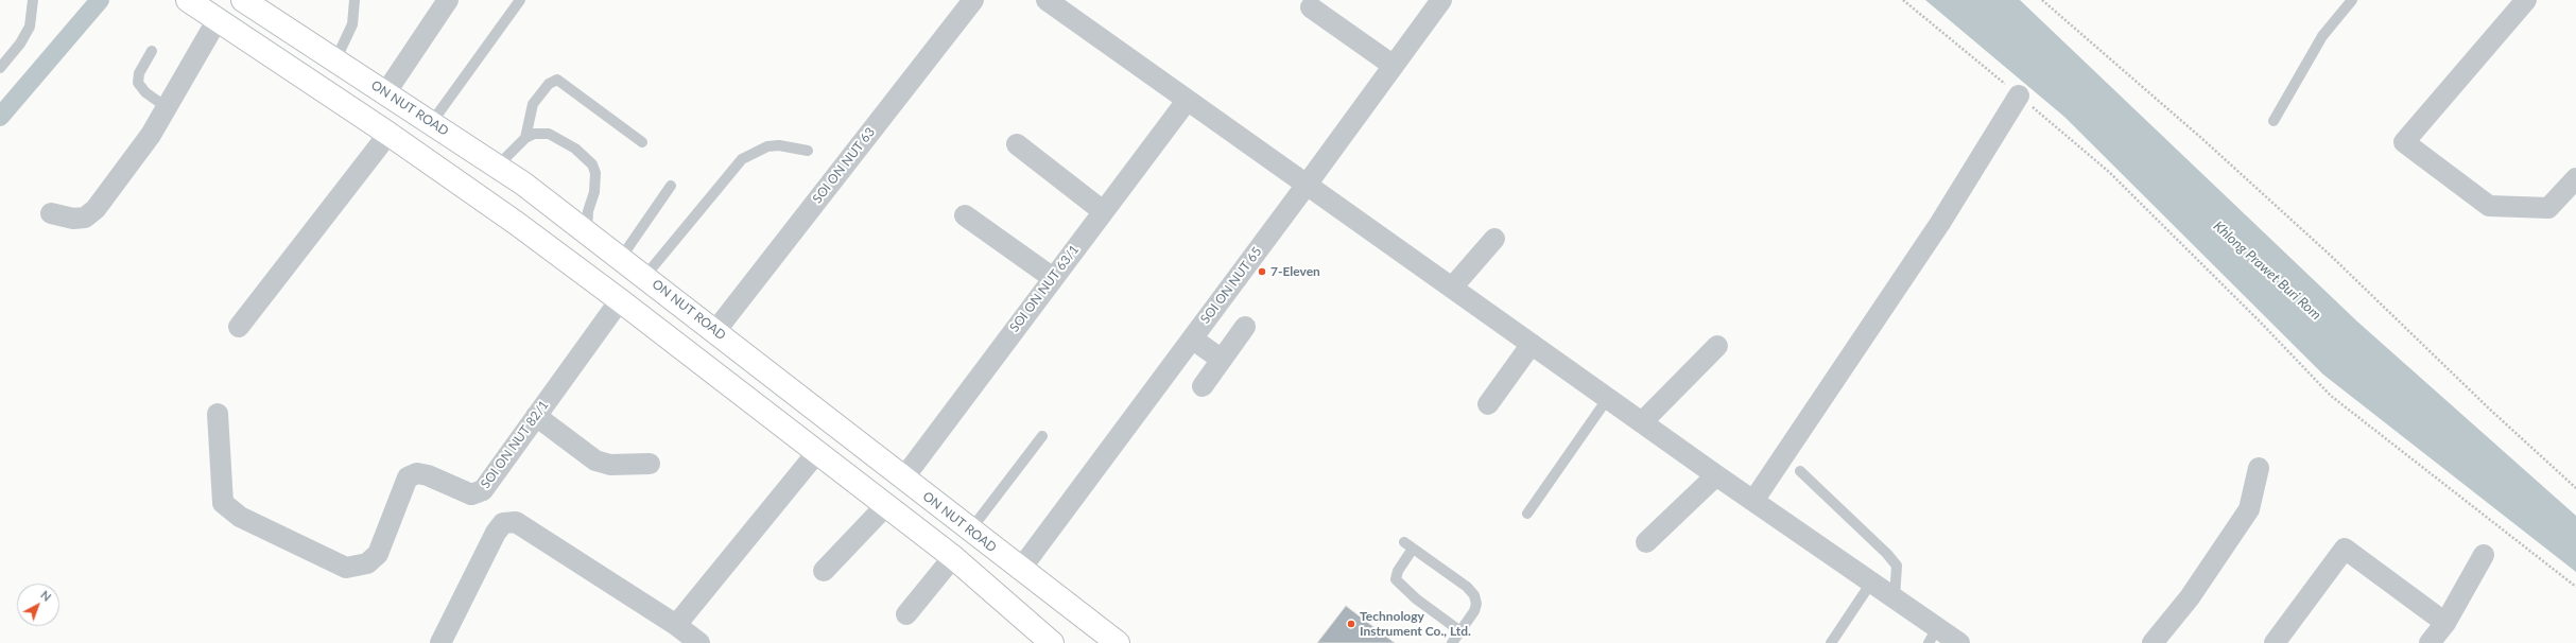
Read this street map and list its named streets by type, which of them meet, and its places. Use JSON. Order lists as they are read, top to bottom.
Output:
{
  "streets": {
    "main road": ["ON NUT ROAD"],
    "street": [
      "SOI ON NUT 63",
      "SOI ON NUT 65",
      "SOI ON NUT 63/1",
      "SOI ON NUT 82/1"
    ]
  },
  "crossings": [
    ["ON NUT ROAD", "SOI ON NUT 63"],
    ["ON NUT ROAD", "SOI ON NUT 65"],
    ["ON NUT ROAD", "SOI ON NUT 63/1"]
  ],
  "water": ["Khlong Prawet Buri Rom"],
  "places": ["7-Eleven", "Technology Instrument Co., Ltd."],
  "north": "top right"
}
